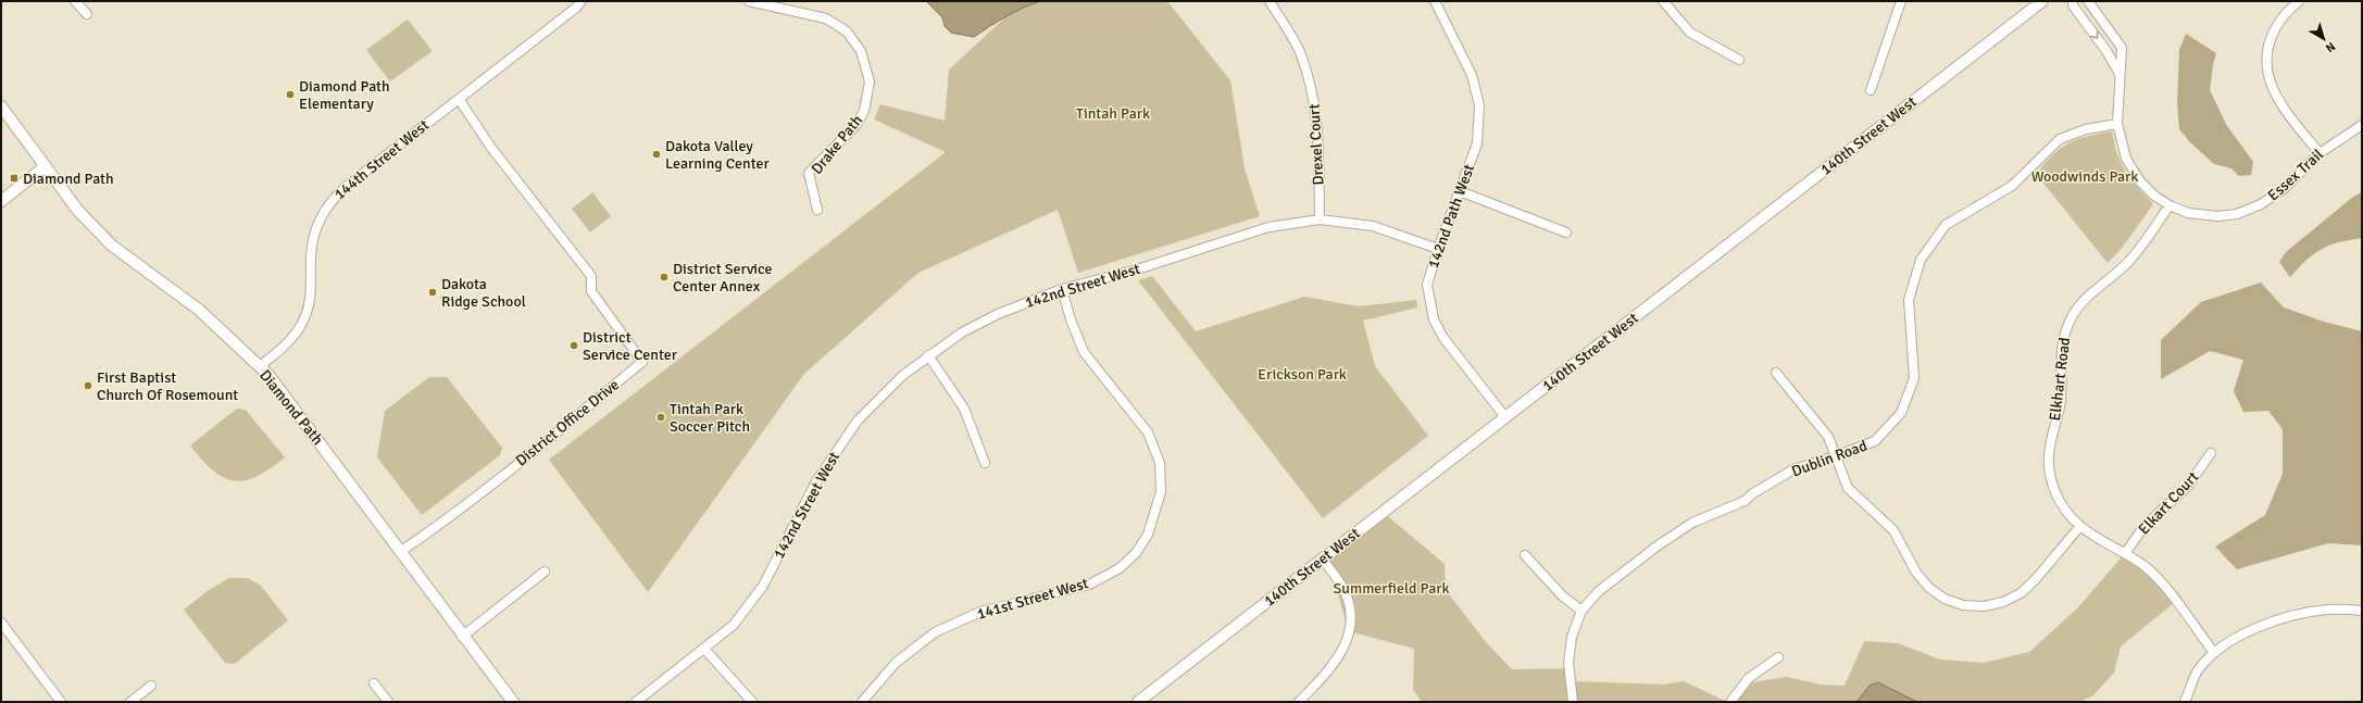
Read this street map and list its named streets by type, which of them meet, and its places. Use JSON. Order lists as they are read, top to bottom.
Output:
{
  "streets": {
    "street": [
      "140th Street West",
      "Drake Path",
      "Drexel Court",
      "144th Street West",
      "Essex Trail",
      "142nd Path West",
      "142nd Street West",
      "Elkhart Road",
      "Diamond Path",
      "District Office Drive",
      "Dublin Road",
      "Elkart Court",
      "141st Street West"
    ]
  },
  "crossings": [
    ["140th Street West", "142nd Path West"],
    ["Drexel Court", "142nd Street West"],
    ["144th Street West", "Diamond Path"],
    ["144th Street West", "District Office Drive"],
    ["Essex Trail", "Elkhart Road"],
    ["Essex Trail", "Dublin Road"],
    ["142nd Path West", "142nd Street West"],
    ["142nd Street West", "141st Street West"],
    ["Elkhart Road", "Elkart Court"],
    ["Diamond Path", "District Office Drive"]
  ],
  "parks": [
    "Tintah Park",
    "Woodwinds Park",
    "Erickson Park",
    "Summerfield Park"
  ],
  "places": {
    "other": [
      "Diamond Path Elementary",
      "Dakota Valley Learning Center",
      "District Service Center Annex",
      "Dakota Ridge School",
      "District Service Center",
      "First Baptist Church Of Rosemount",
      "Tintah Park Soccer Pitch"
    ],
    "transit": ["Diamond Path"]
  },
  "north": "bottom right"
}
